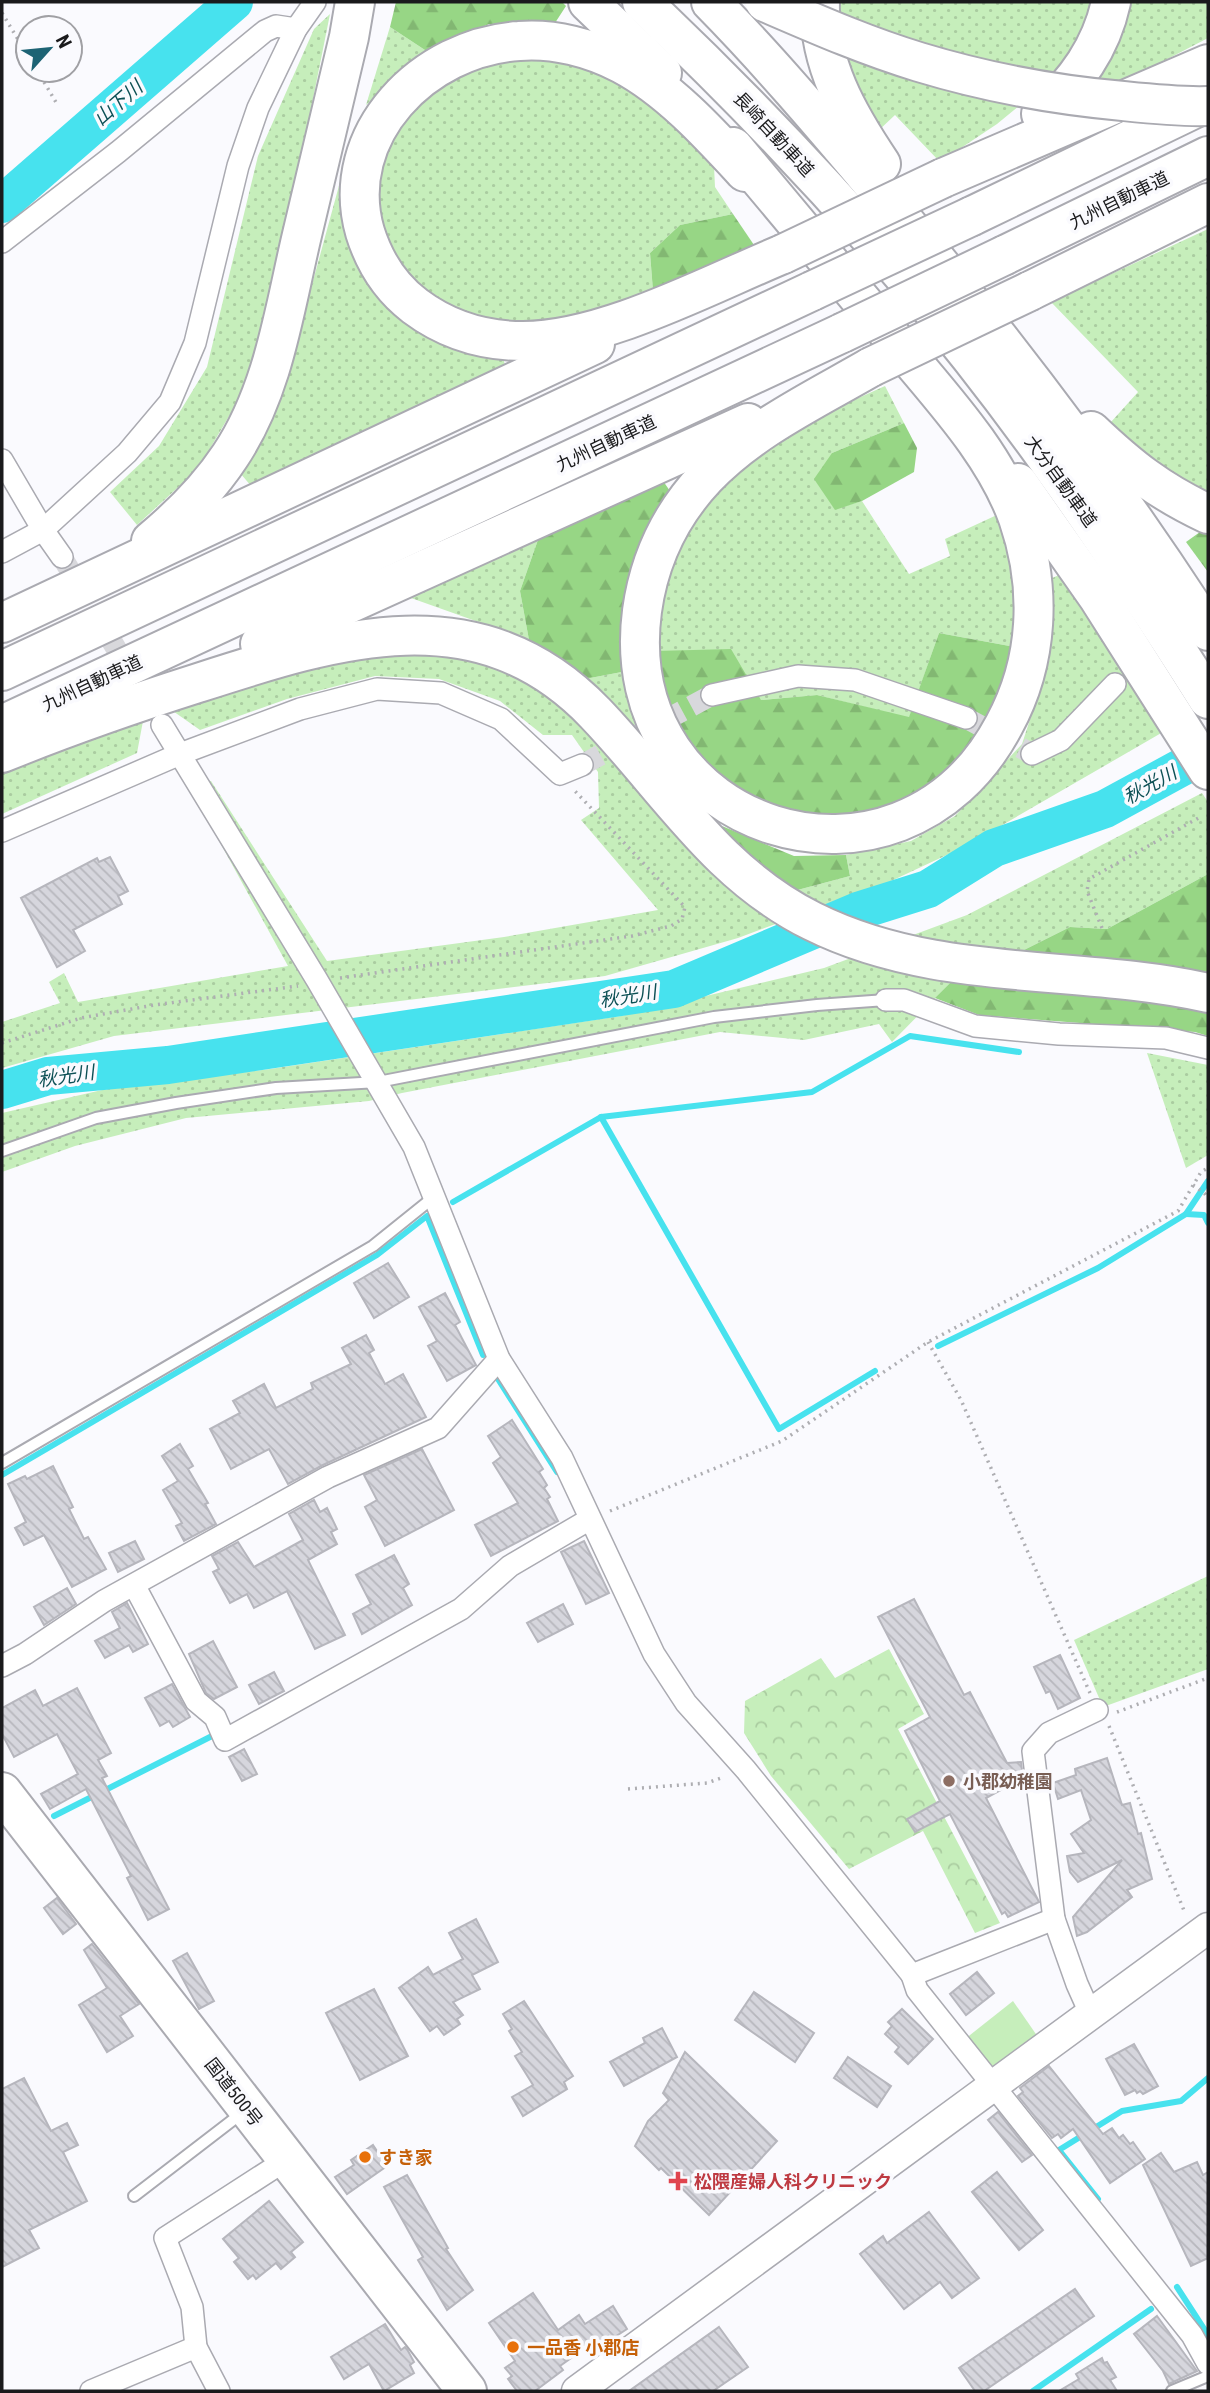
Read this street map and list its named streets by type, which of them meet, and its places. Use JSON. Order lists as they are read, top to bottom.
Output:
{
  "streets": {
    "highway": [
      "長崎自動車道",
      "九州自動車道",
      "大分自動車道",
      "国道500号"
    ]
  },
  "crossings": [
    ["長崎自動車道", "大分自動車道"]
  ],
  "water": ["山下川", "秋光川"],
  "places": {
    "other": ["小郡幼稚園", "すき家", "一品香 小郡店"],
    "health": ["松隈産婦人科クリニック"]
  },
  "north": "top right"
}
